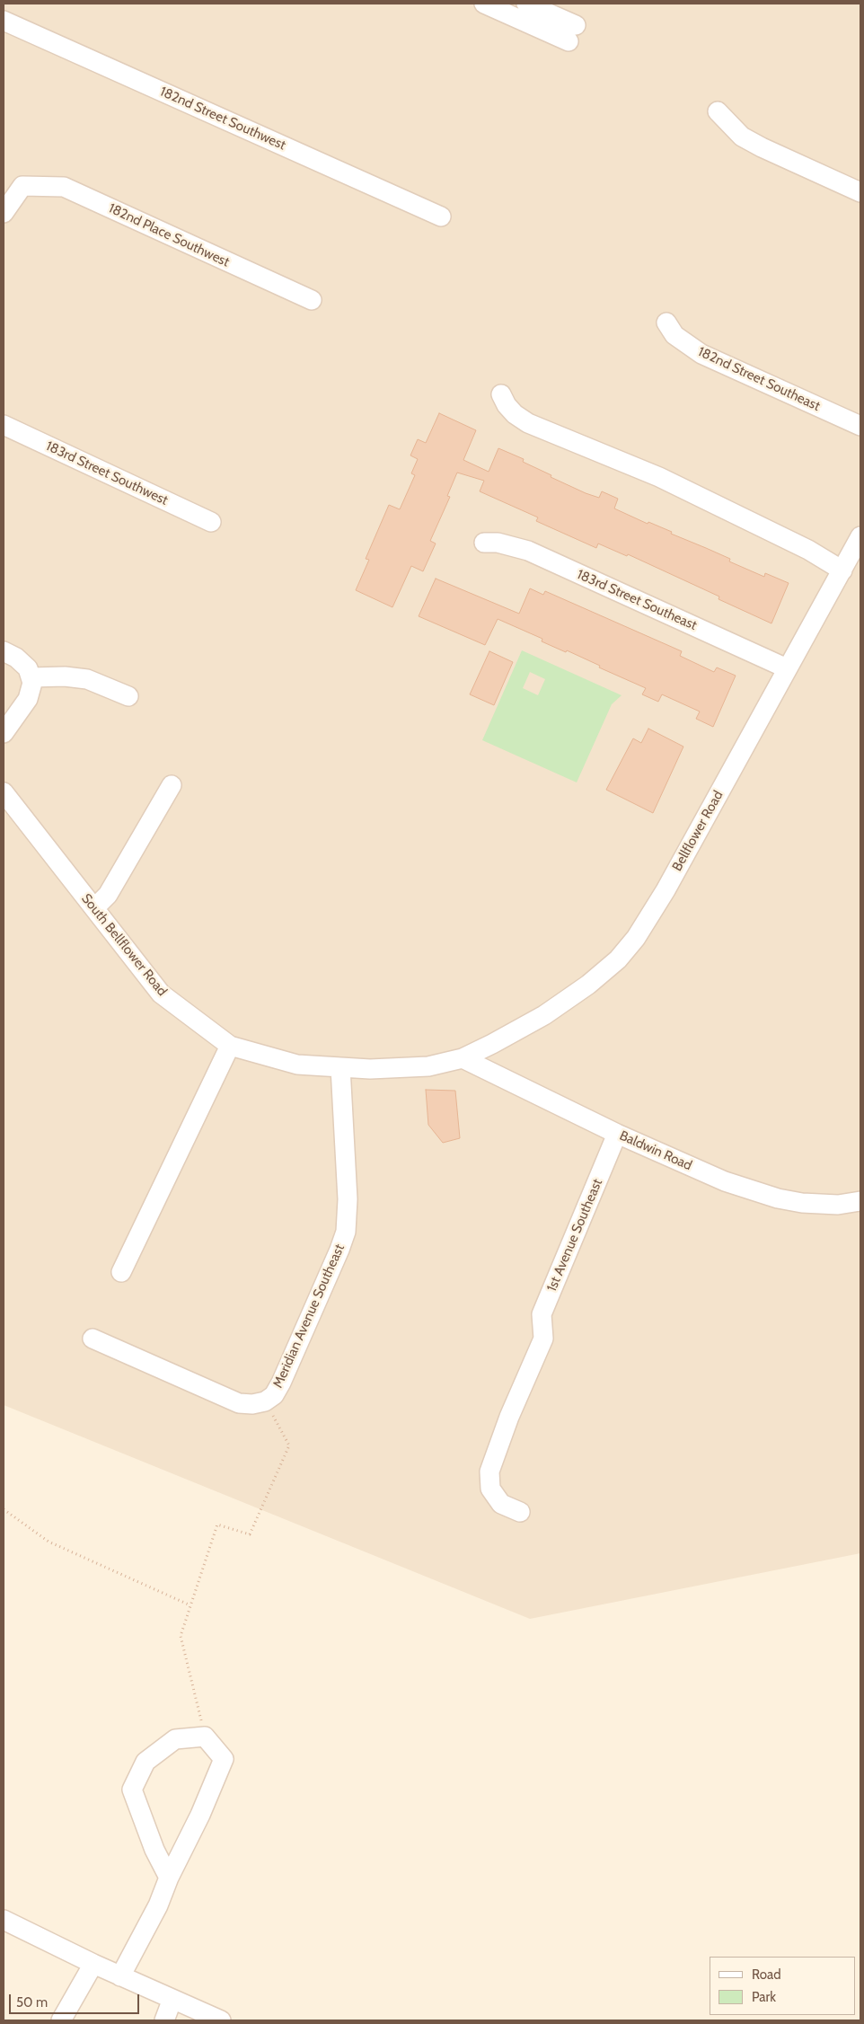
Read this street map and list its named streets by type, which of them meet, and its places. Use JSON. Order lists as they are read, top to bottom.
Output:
{
  "streets": {
    "street": [
      "182nd Street Southwest",
      "182nd Place Southwest",
      "182nd Street Southeast",
      "183rd Street Southwest",
      "183rd Street Southeast",
      "Bellflower Road",
      "South Bellflower Road",
      "Baldwin Road",
      "1st Avenue Southeast",
      "Meridian Avenue Southeast"
    ]
  },
  "crossings": [
    ["183rd Street Southeast", "Bellflower Road"],
    ["Bellflower Road", "South Bellflower Road"],
    ["Bellflower Road", "Baldwin Road"],
    ["South Bellflower Road", "Baldwin Road"],
    ["South Bellflower Road", "Meridian Avenue Southeast"],
    ["Baldwin Road", "1st Avenue Southeast"]
  ],
  "legend": ["Road", "Park"],
  "scale_bar": "50 m"
}
